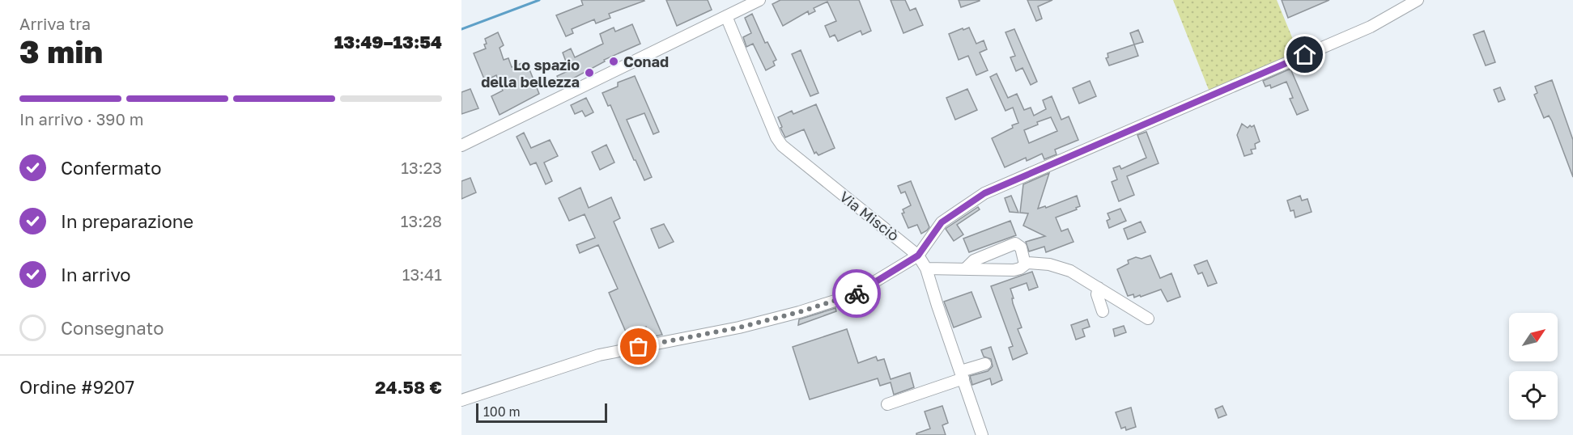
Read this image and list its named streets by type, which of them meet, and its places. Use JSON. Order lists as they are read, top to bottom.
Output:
{
  "streets": {
    "street": ["Via Misciò"]
  },
  "places": ["Conad", "Lo spazio della bellezza"],
  "scale_bar": "100 m",
  "north": "top right",
  "page": {
    "heading": ["3 min", "Arriva tra", "13:49–13:54"],
    "panel": ["Ordine #9207", "24.58 €"],
    "bar": "In arrivo · 390 m",
    "list": [
      ["Confermato", "13:23"],
      ["In preparazione", "13:28"],
      ["In arrivo", "13:41"],
      "Consegnato"
    ],
    "scale": "100 m"
  }
}
